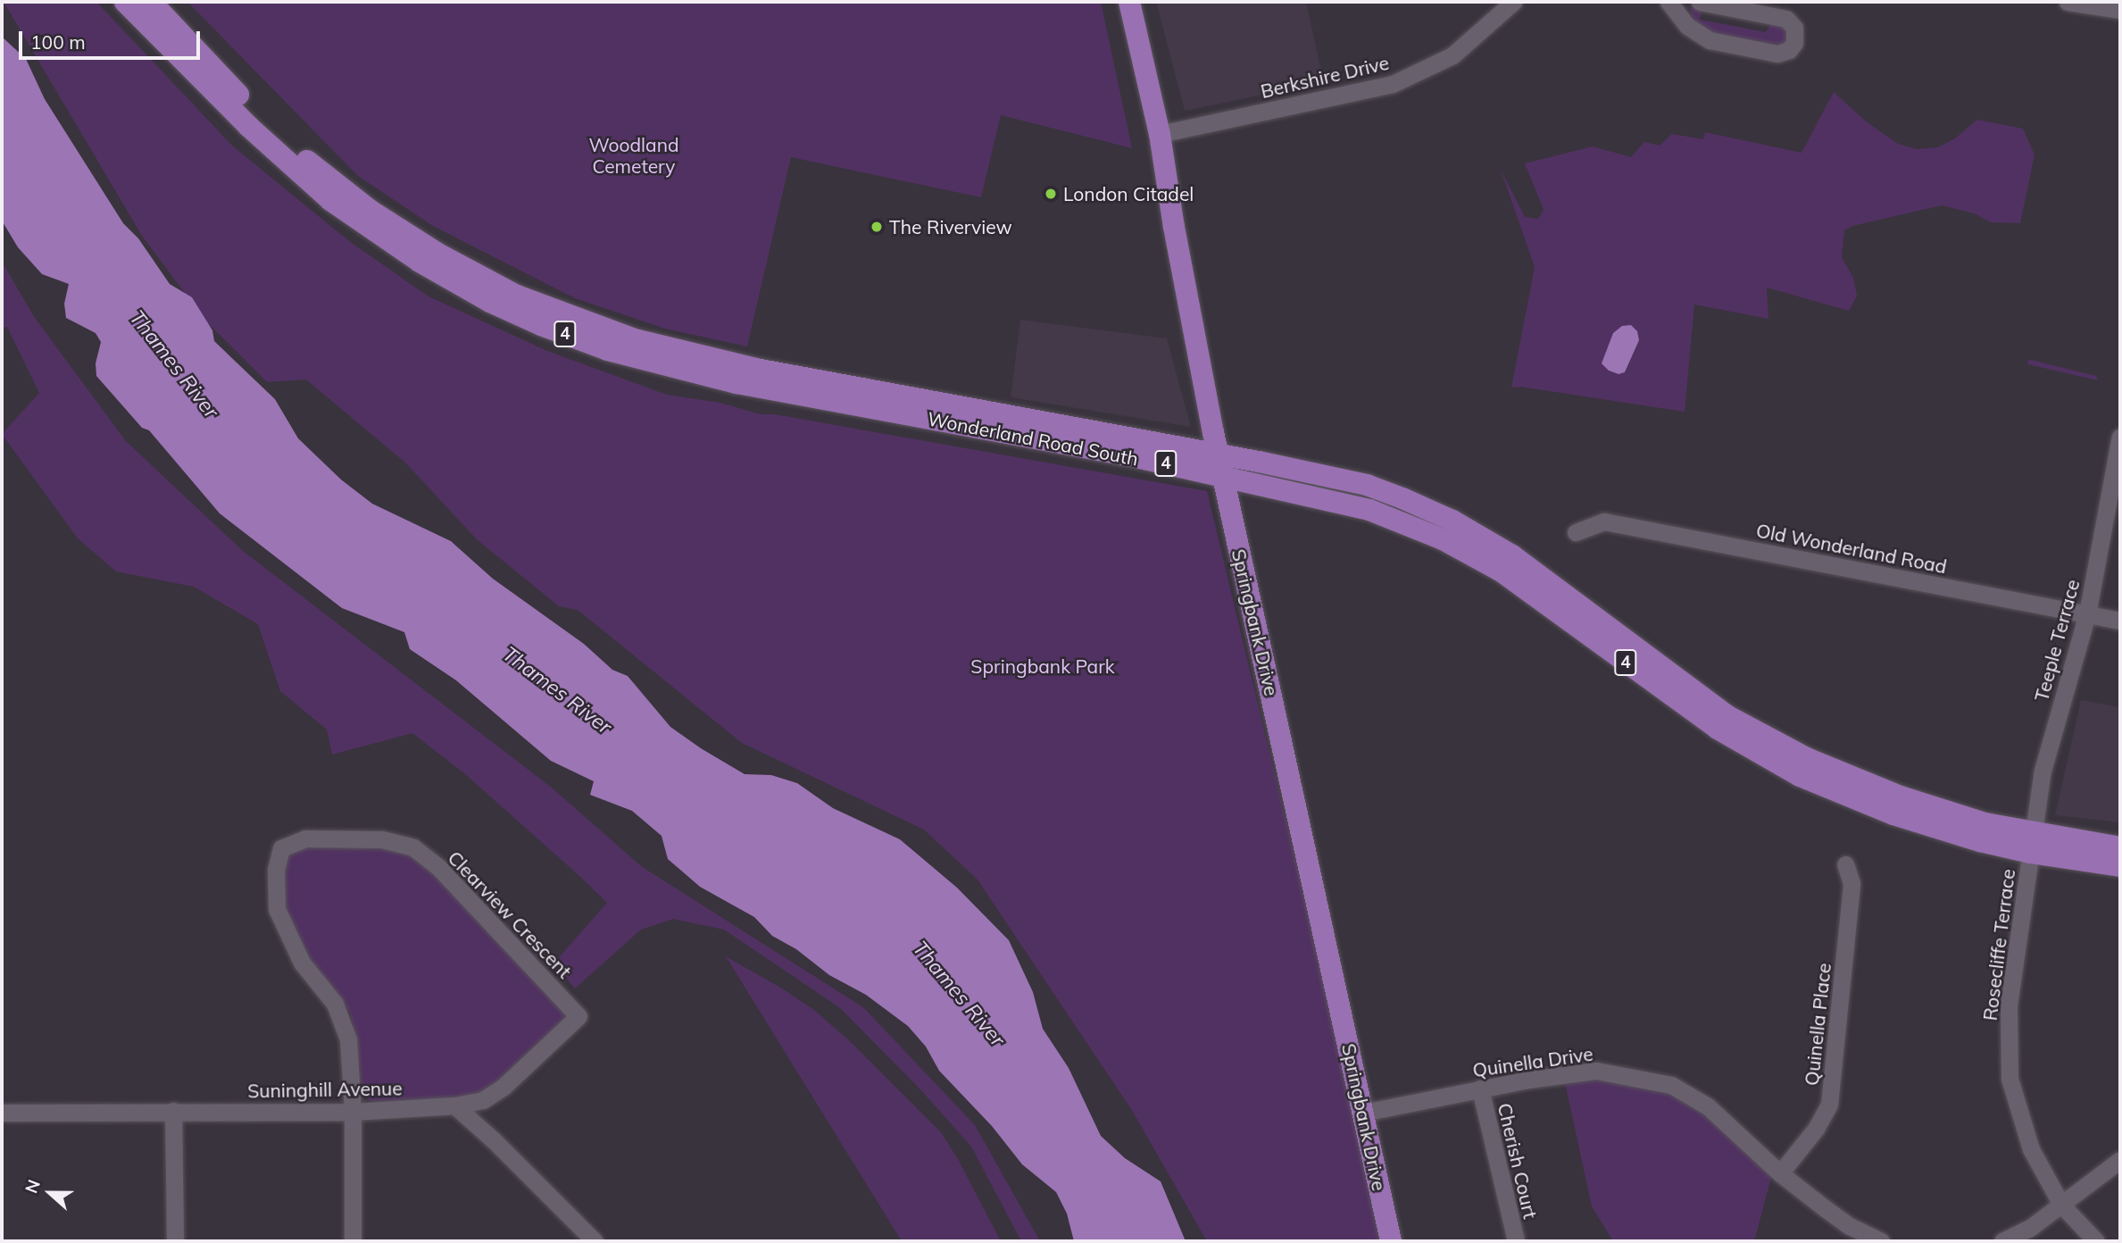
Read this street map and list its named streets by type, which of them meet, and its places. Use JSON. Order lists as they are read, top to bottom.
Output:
{
  "streets": {
    "main road": ["4", "Wonderland Road South", "Springbank Drive"],
    "street": [
      "Berkshire Drive",
      "Old Wonderland Road",
      "Teeple Terrace",
      "Clearview Crescent",
      "Rosecliffe Terrace",
      "Quinella Place",
      "Quinella Drive",
      "Suninghill Avenue",
      "Cherish Court"
    ]
  },
  "crossings": [
    ["Berkshire Drive", "Springbank Drive"],
    ["Wonderland Road South", "Springbank Drive"],
    ["Wonderland Road South", "Teeple Terrace"],
    ["Wonderland Road South", "Rosecliffe Terrace"],
    ["Old Wonderland Road", "Teeple Terrace"],
    ["Springbank Drive", "Quinella Drive"],
    ["Teeple Terrace", "Rosecliffe Terrace"],
    ["Clearview Crescent", "Suninghill Avenue"],
    ["Quinella Place", "Quinella Drive"],
    ["Quinella Drive", "Cherish Court"]
  ],
  "water": ["Thames River"],
  "parks": ["Woodland Cemetery", "Springbank Park"],
  "places": ["London Citadel", "The Riverview"],
  "scale_bar": "100 m",
  "north": "left"
}
